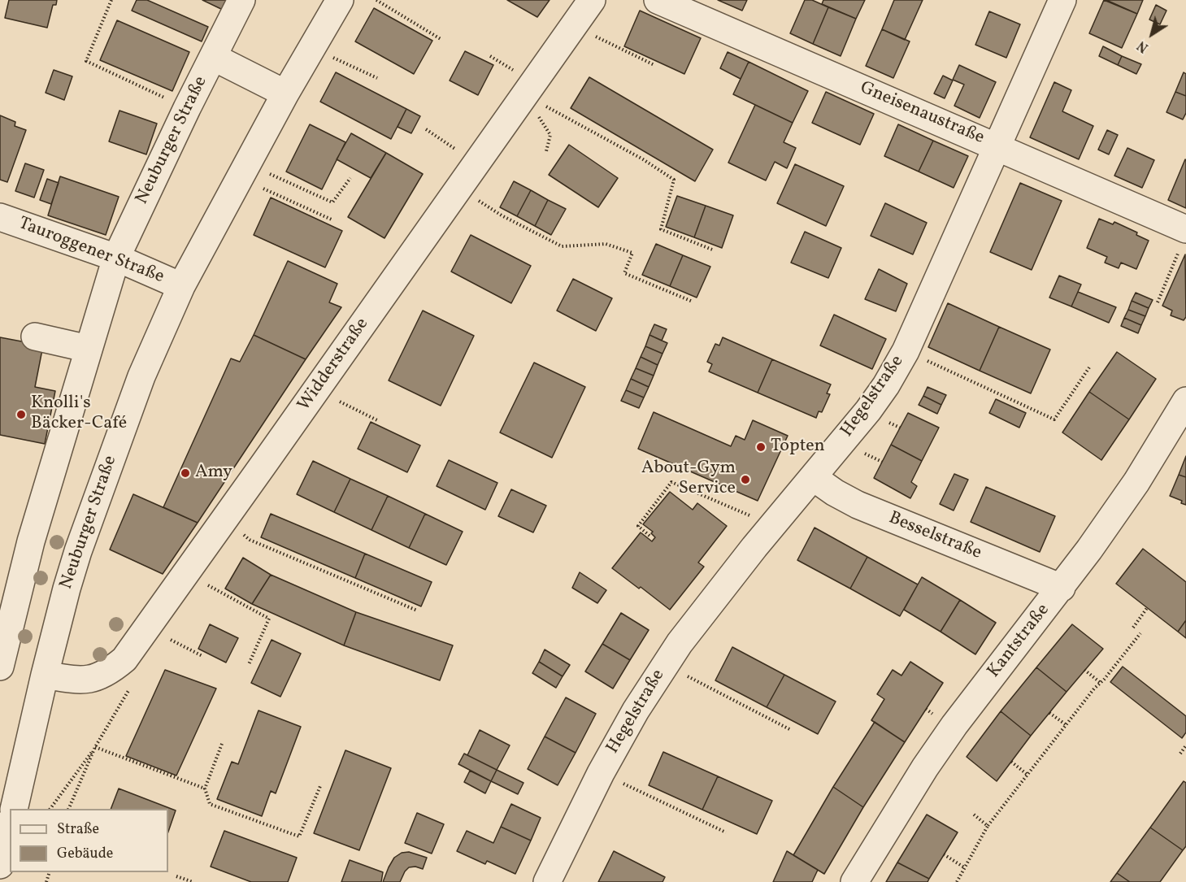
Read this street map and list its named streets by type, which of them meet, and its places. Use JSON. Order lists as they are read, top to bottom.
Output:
{
  "streets": {
    "street": [
      "Gneisenaustraße",
      "Neuburger Straße",
      "Tauroggener Straße",
      "Widderstraße",
      "Hegelstraße",
      "Besselstraße",
      "Kantstraße"
    ]
  },
  "crossings": [
    ["Gneisenaustraße", "Hegelstraße"],
    ["Neuburger Straße", "Tauroggener Straße"],
    ["Neuburger Straße", "Widderstraße"],
    ["Hegelstraße", "Besselstraße"],
    ["Besselstraße", "Kantstraße"]
  ],
  "places": [
    "Knolli's Bäcker-Café",
    "Topten",
    "Amy",
    "About-Gym Service"
  ],
  "legend": ["Straße", "Gebäude"],
  "north": "bottom left"
}
